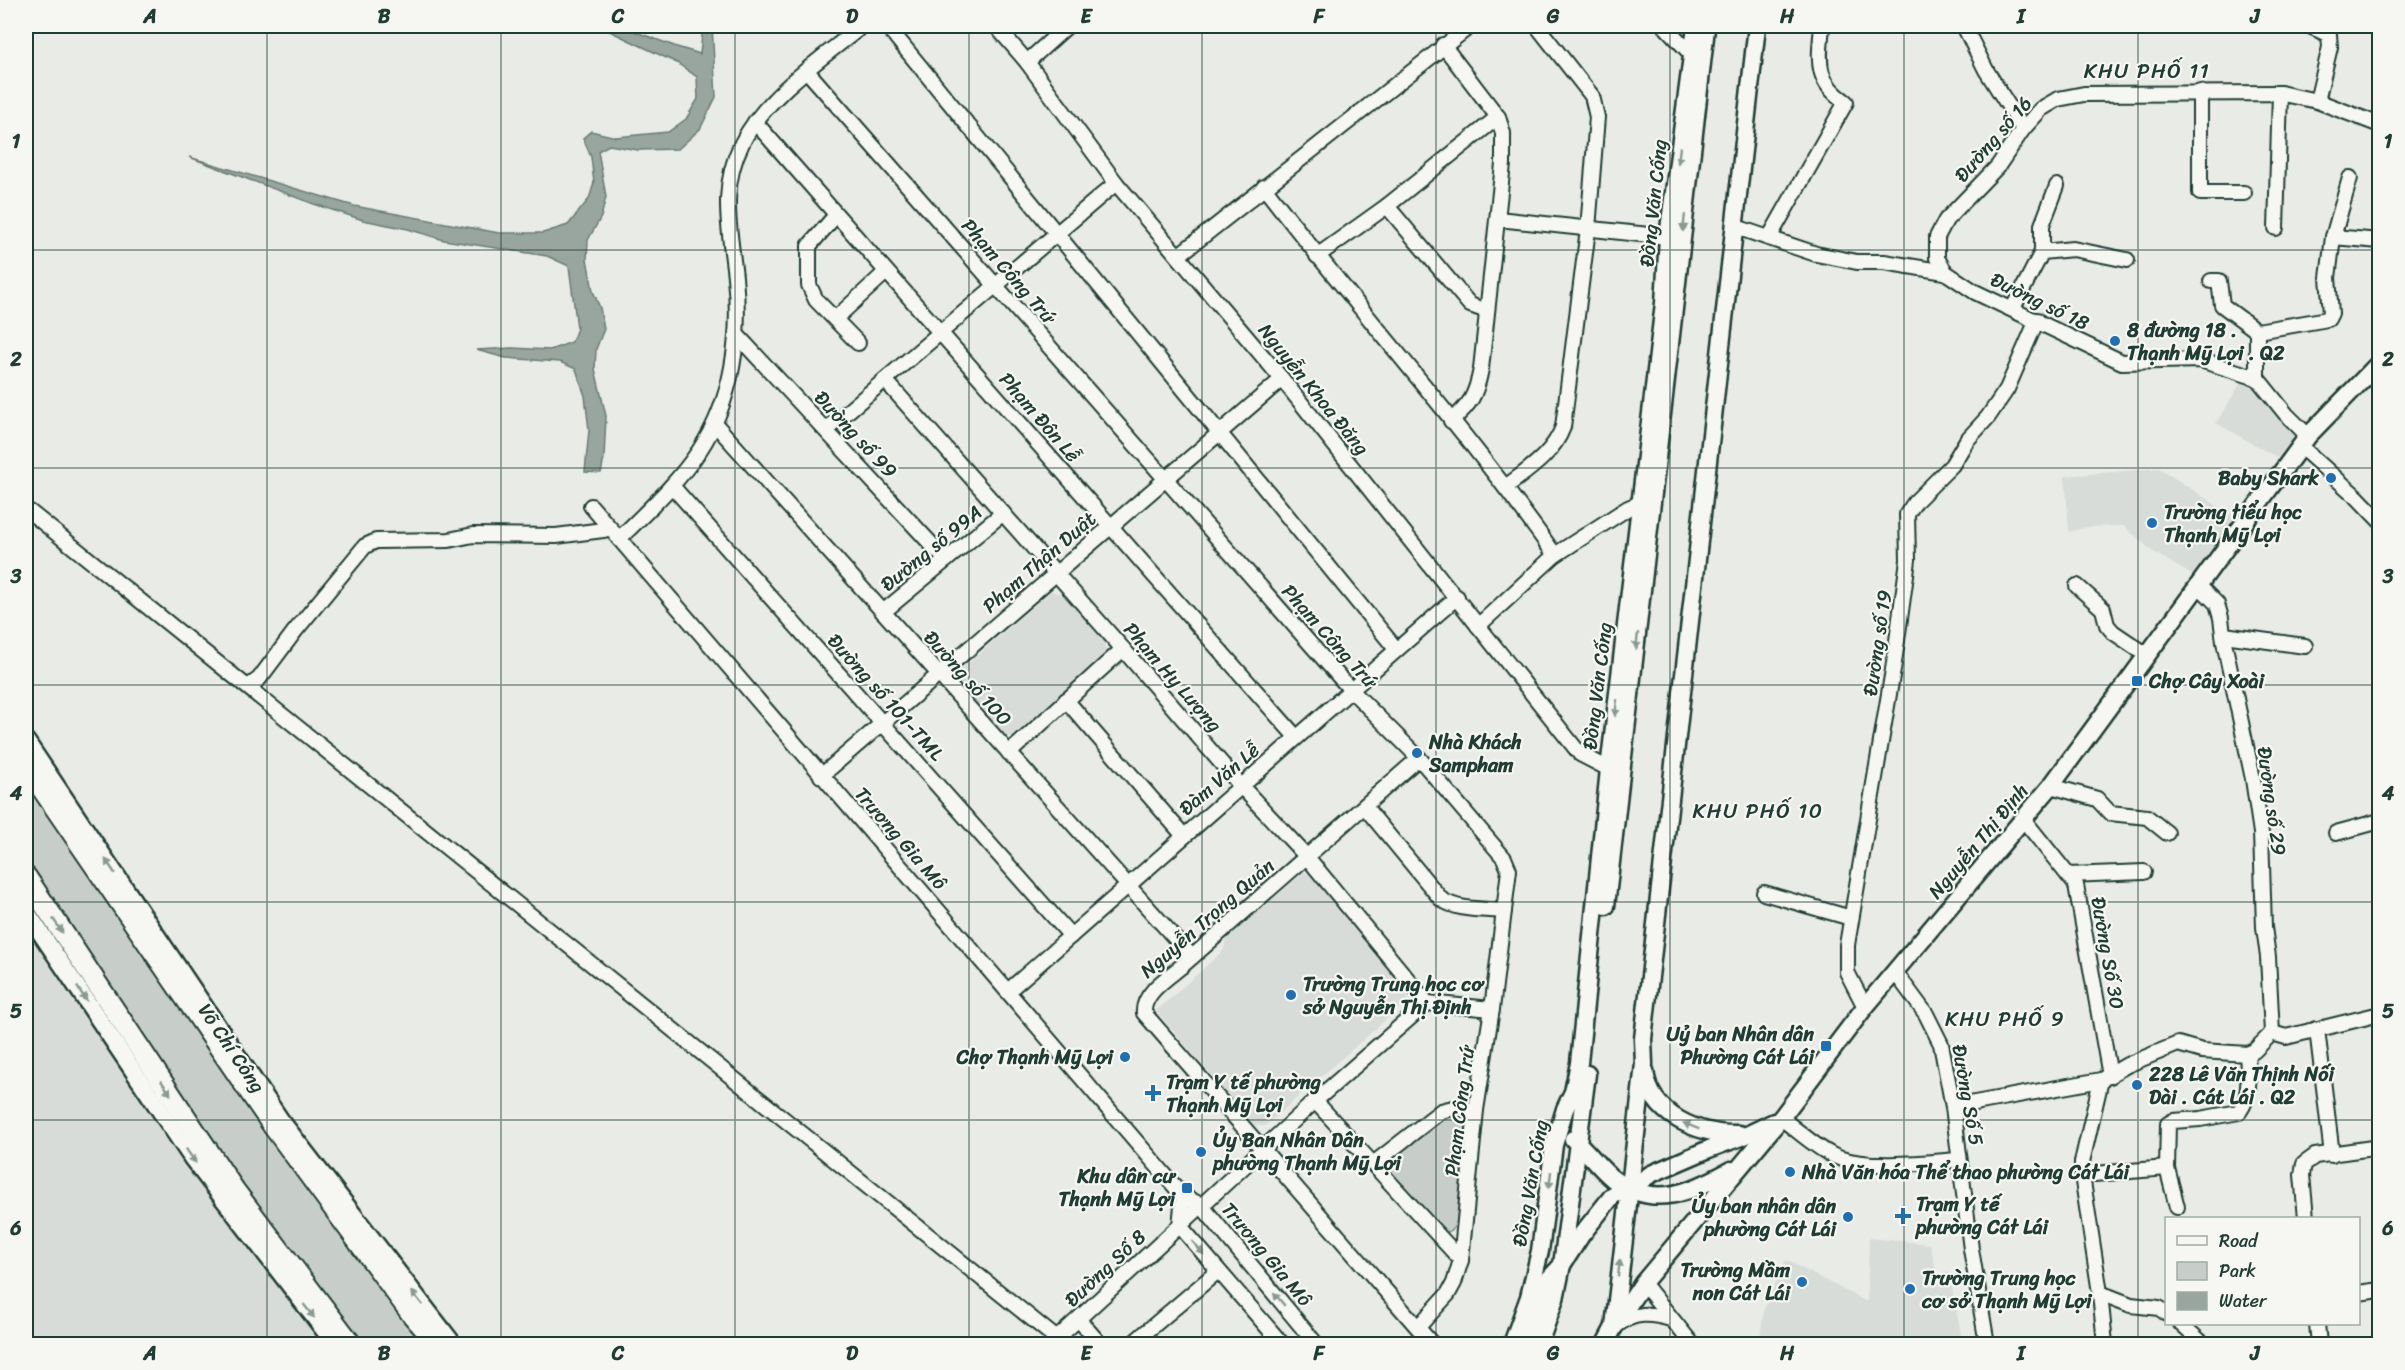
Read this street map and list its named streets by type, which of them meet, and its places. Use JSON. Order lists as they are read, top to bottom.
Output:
{
  "streets": {
    "highway": ["Võ Chí Công"],
    "main road": ["Đồng Văn Cống", "Nguyễn Thị Định"],
    "street": [
      "Đường số 16",
      "Phạm Công Trứ",
      "Đường số 18",
      "Nguyễn Khoa Đăng",
      "Phạm Đôn Lễ",
      "Đường số 99",
      "Đường số 99A",
      "Phạm Thận Duật",
      "Đường số 19",
      "Phạm Hy Lượng",
      "Đường số 100",
      "Đường số 101-TML",
      "Đàm Văn Lễ",
      "Đường số 29",
      "Trương Gia Mô",
      "Nguyễn Trọng Quản",
      "Đường Số 30",
      "Đường Số 5",
      "Đường Số 8"
    ]
  },
  "crossings": [
    ["Đường số 16", "Đường số 18"],
    ["Đồng Văn Cống", "Nguyễn Khoa Đăng"],
    ["Phạm Công Trứ", "Phạm Thận Duật"],
    ["Phạm Công Trứ", "Đàm Văn Lễ"],
    ["Phạm Công Trứ", "Nguyễn Trọng Quản"],
    ["Đường số 18", "Đường số 19"],
    ["Nguyễn Khoa Đăng", "Phạm Thận Duật"],
    ["Nguyễn Khoa Đăng", "Đàm Văn Lễ"],
    ["Phạm Đôn Lễ", "Phạm Thận Duật"],
    ["Phạm Đôn Lễ", "Đàm Văn Lễ"],
    ["Đường số 99", "Đường số 99A"],
    ["Đường số 99A", "Phạm Hy Lượng"],
    ["Đường số 99A", "Đường số 100"],
    ["Phạm Thận Duật", "Phạm Hy Lượng"],
    ["Phạm Thận Duật", "Đường số 100"],
    ["Phạm Thận Duật", "Đường số 101-TML"],
    ["Phạm Thận Duật", "Trương Gia Mô"],
    ["Đường số 19", "Nguyễn Thị Định"],
    ["Phạm Hy Lượng", "Đàm Văn Lễ"],
    ["Phạm Hy Lượng", "Nguyễn Trọng Quản"],
    ["Phạm Hy Lượng", "Đường Số 8"],
    ["Đường số 100", "Đàm Văn Lễ"],
    ["Đường số 100", "Nguyễn Trọng Quản"],
    ["Đường số 101-TML", "Đàm Văn Lễ"],
    ["Đàm Văn Lễ", "Trương Gia Mô"],
    ["Đường số 29", "Nguyễn Thị Định"],
    ["Trương Gia Mô", "Đường Số 8"],
    ["Nguyễn Thị Định", "Đường Số 30"],
    ["Nguyễn Thị Định", "Đường Số 5"],
    ["Nguyễn Trọng Quản", "Đường Số 8"]
  ],
  "districts": ["KHU PHỐ 11", "KHU PHỐ 10", "KHU PHỐ 9"],
  "places": {
    "other": [
      "8 đường 18 . Thạnh Mỹ Lợi . Q2",
      "Baby Shark",
      "Trường tiểu học Thạnh Mỹ Lợi",
      "Nhà Khách Sampham",
      "Trường Trung học cơ sở Nguyễn Thị Định",
      "Chợ Thạnh Mỹ Lợi",
      "228 Lê Văn Thịnh Nối Dài . Cát Lái . Q2",
      "Ủy Ban Nhân Dân phường Thạnh Mỹ Lợi",
      "Nhà Văn hóa Thể thao phường Cát Lái",
      "Ủy ban nhân dân phường Cát Lái",
      "Trường Mầm non Cát Lái",
      "Trường Trung học cơ sở Thạnh Mỹ Lợi"
    ],
    "transit": ["Chợ Cây Xoài", "Uỷ ban Nhân dân Phường Cát Lái", "Khu dân cư Thạnh Mỹ Lợi"],
    "health": ["Trạm Y tế phường Thạnh Mỹ Lợi", "Trạm Y tế phường Cát Lái"]
  },
  "legend": ["Road", "Park", "Water"],
  "grid": {
    "columns": [
      "A",
      "B",
      "C",
      "D",
      "E",
      "F",
      "G",
      "H",
      "I",
      "J"
    ],
    "rows": [
      "1",
      "2",
      "3",
      "4",
      "5",
      "6"
    ]
  }
}
